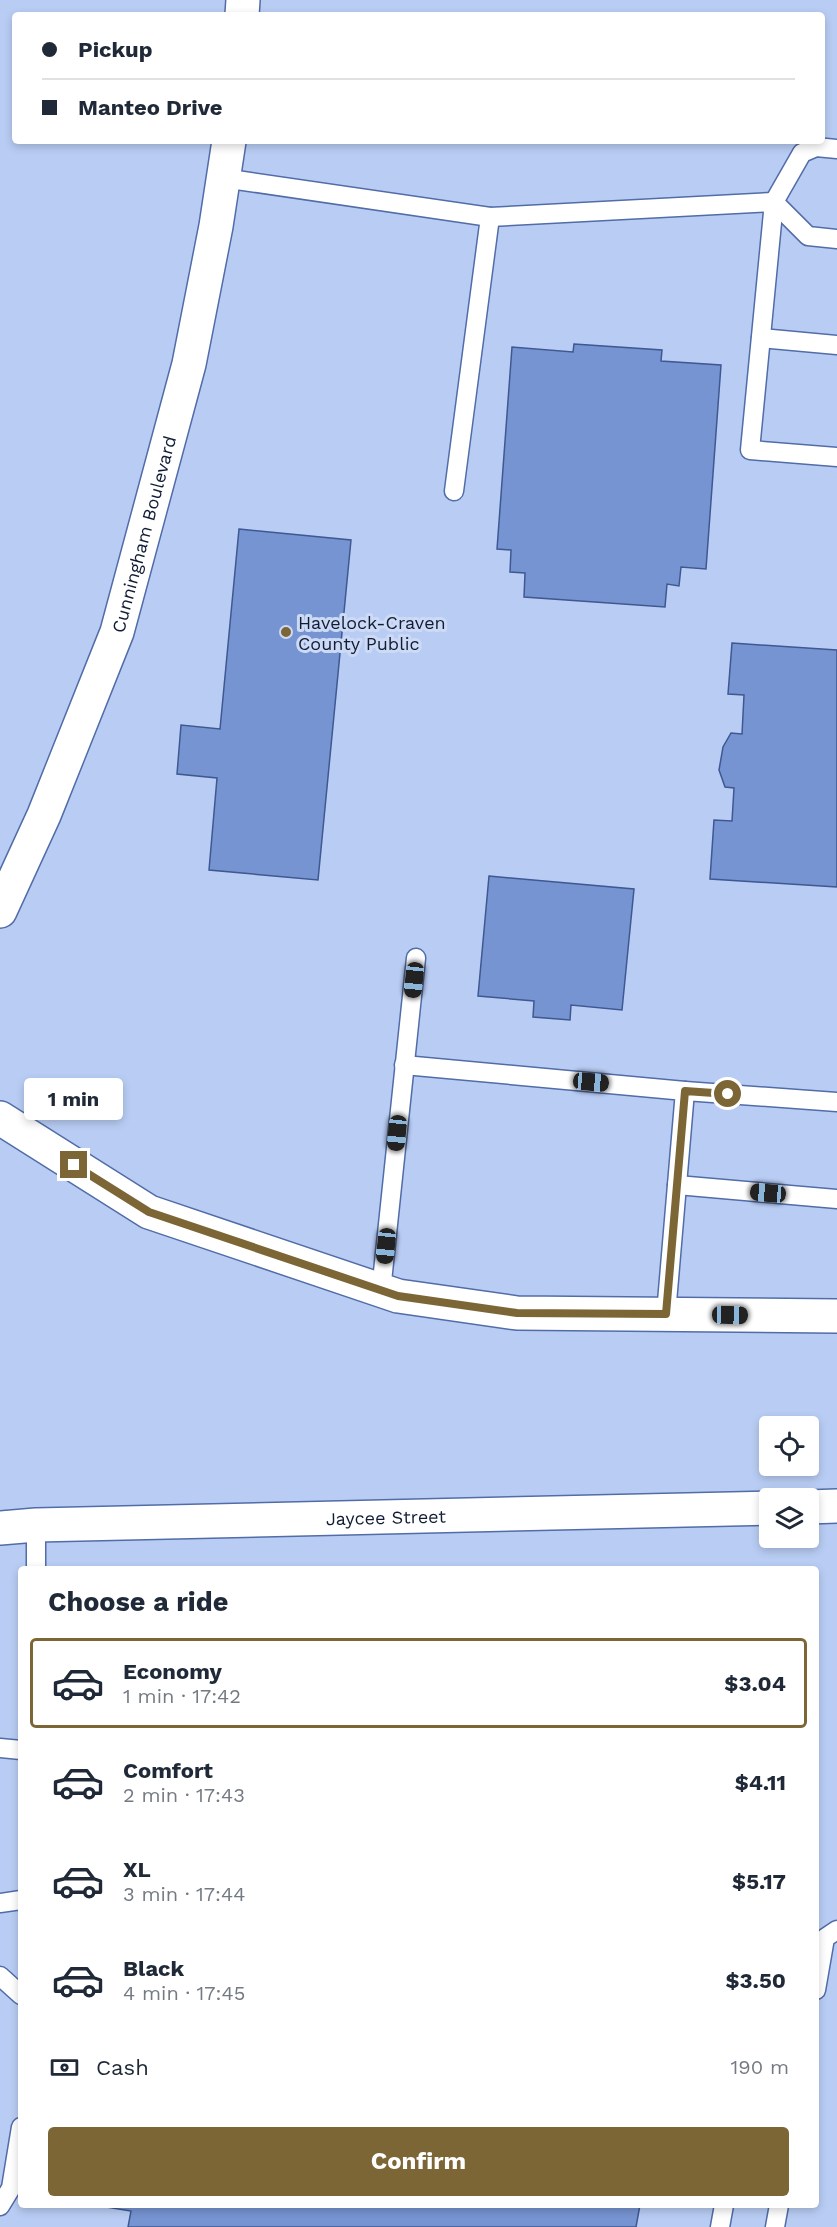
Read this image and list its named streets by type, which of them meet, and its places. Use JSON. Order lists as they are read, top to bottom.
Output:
{
  "streets": {
    "street": ["Cunningham Boulevard", "Jaycee Street"]
  },
  "places": ["Havelock-Craven County Public"],
  "page": {
    "banner": ["Pickup", "Manteo Drive"],
    "bubble": "1 min",
    "heading": "Choose a ride",
    "list": [
      {
        "name": "Economy",
        "note": "1 min · 17:42",
        "value": "$3.04"
      },
      {
        "name": "Comfort",
        "note": "2 min · 17:43",
        "value": "$4.11"
      },
      {
        "name": "XL",
        "note": "3 min · 17:44",
        "value": "$5.17"
      },
      {
        "name": "Black",
        "note": "4 min · 17:45",
        "value": "$3.50"
      }
    ],
    "pay": ["Cash", "190 m"],
    "buttons": "Confirm"
  }
}
